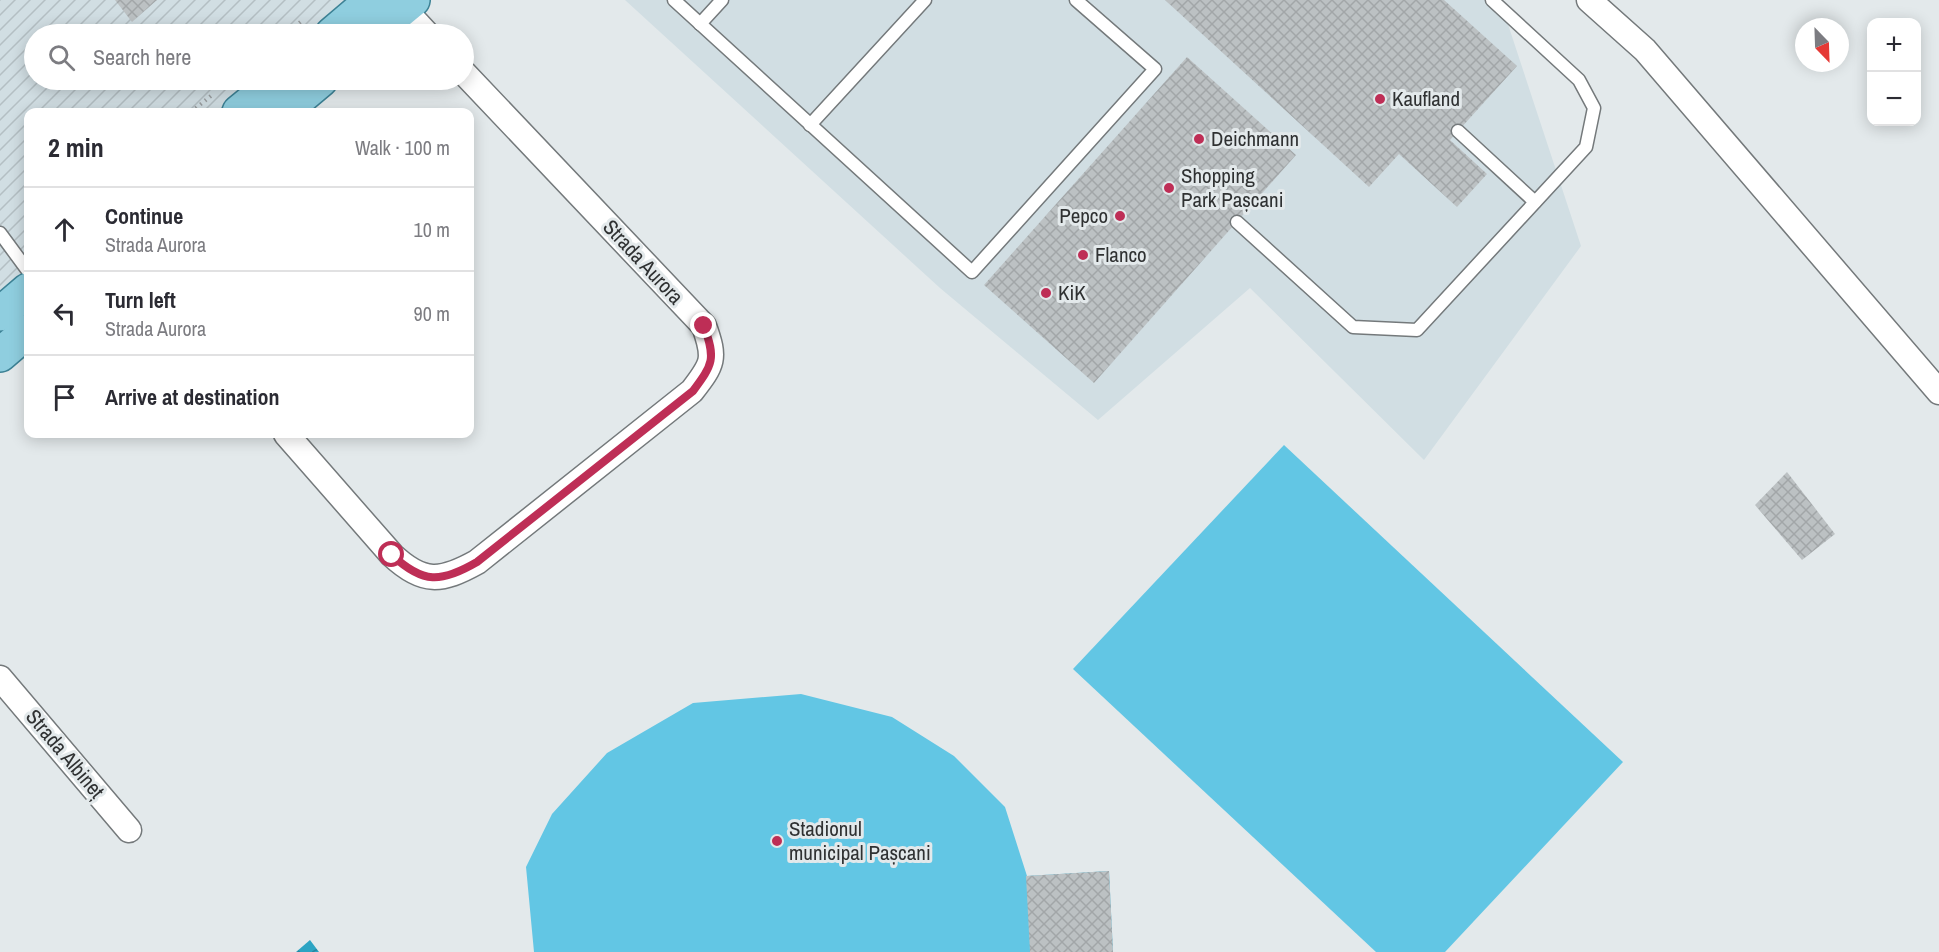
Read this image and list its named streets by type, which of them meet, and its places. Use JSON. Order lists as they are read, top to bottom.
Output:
{
  "streets": {
    "street": ["Strada Aurora", "Strada Albineț"]
  },
  "places": [
    "Kaufland",
    "Deichmann",
    "Shopping Park Pașcani",
    "Pepco",
    "Flanco",
    "KiK",
    "Stadionul municipal Pașcani"
  ],
  "north": "bottom right",
  "page": {
    "map_buttons": ["+", "−"],
    "search": "Search here",
    "heading": ["2 min", "Walk · 100 m"],
    "list": [
      ["Continue", "Strada Aurora", "10 m"],
      ["Turn left", "Strada Aurora", "90 m"],
      "Arrive at destination"
    ]
  }
}
